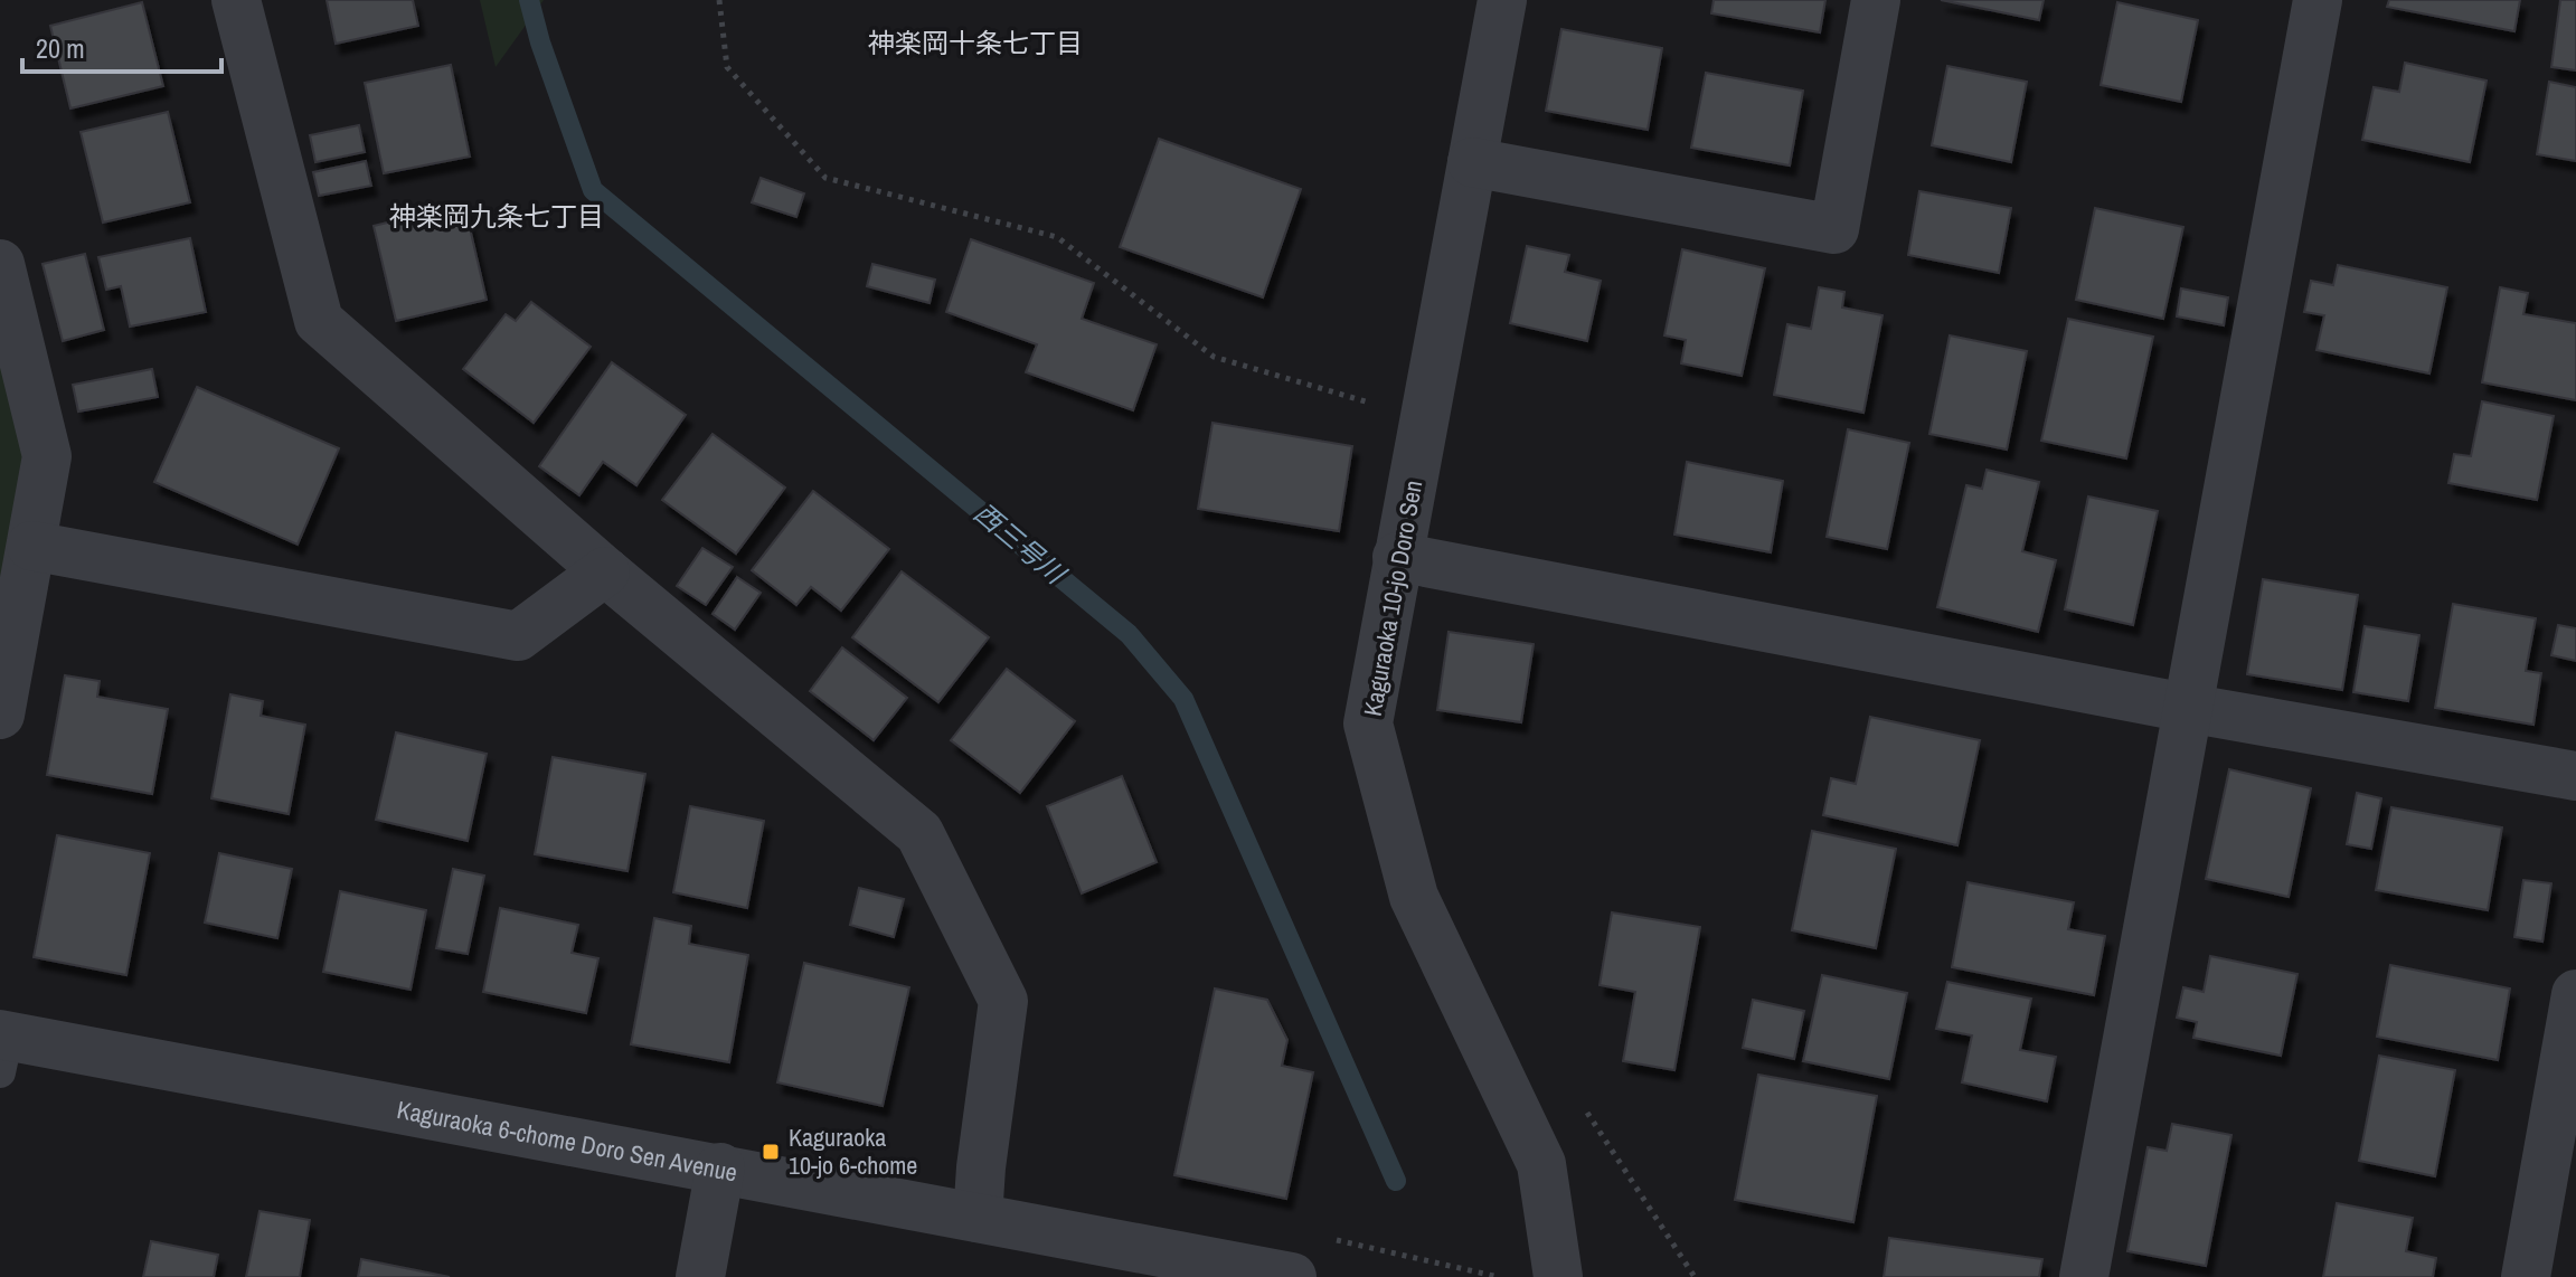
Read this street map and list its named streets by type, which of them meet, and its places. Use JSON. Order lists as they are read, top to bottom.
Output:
{
  "streets": {
    "street": ["Kaguraoka 10-jo Doro Sen", "Kaguraoka 6-chome Doro Sen Avenue"]
  },
  "districts": ["神楽岡十条七丁目", "神楽岡九条七丁目"],
  "water": ["西三号川"],
  "places": {
    "transit": ["Kaguraoka 10-jo 6-chome"]
  },
  "scale_bar": "20 m"
}
